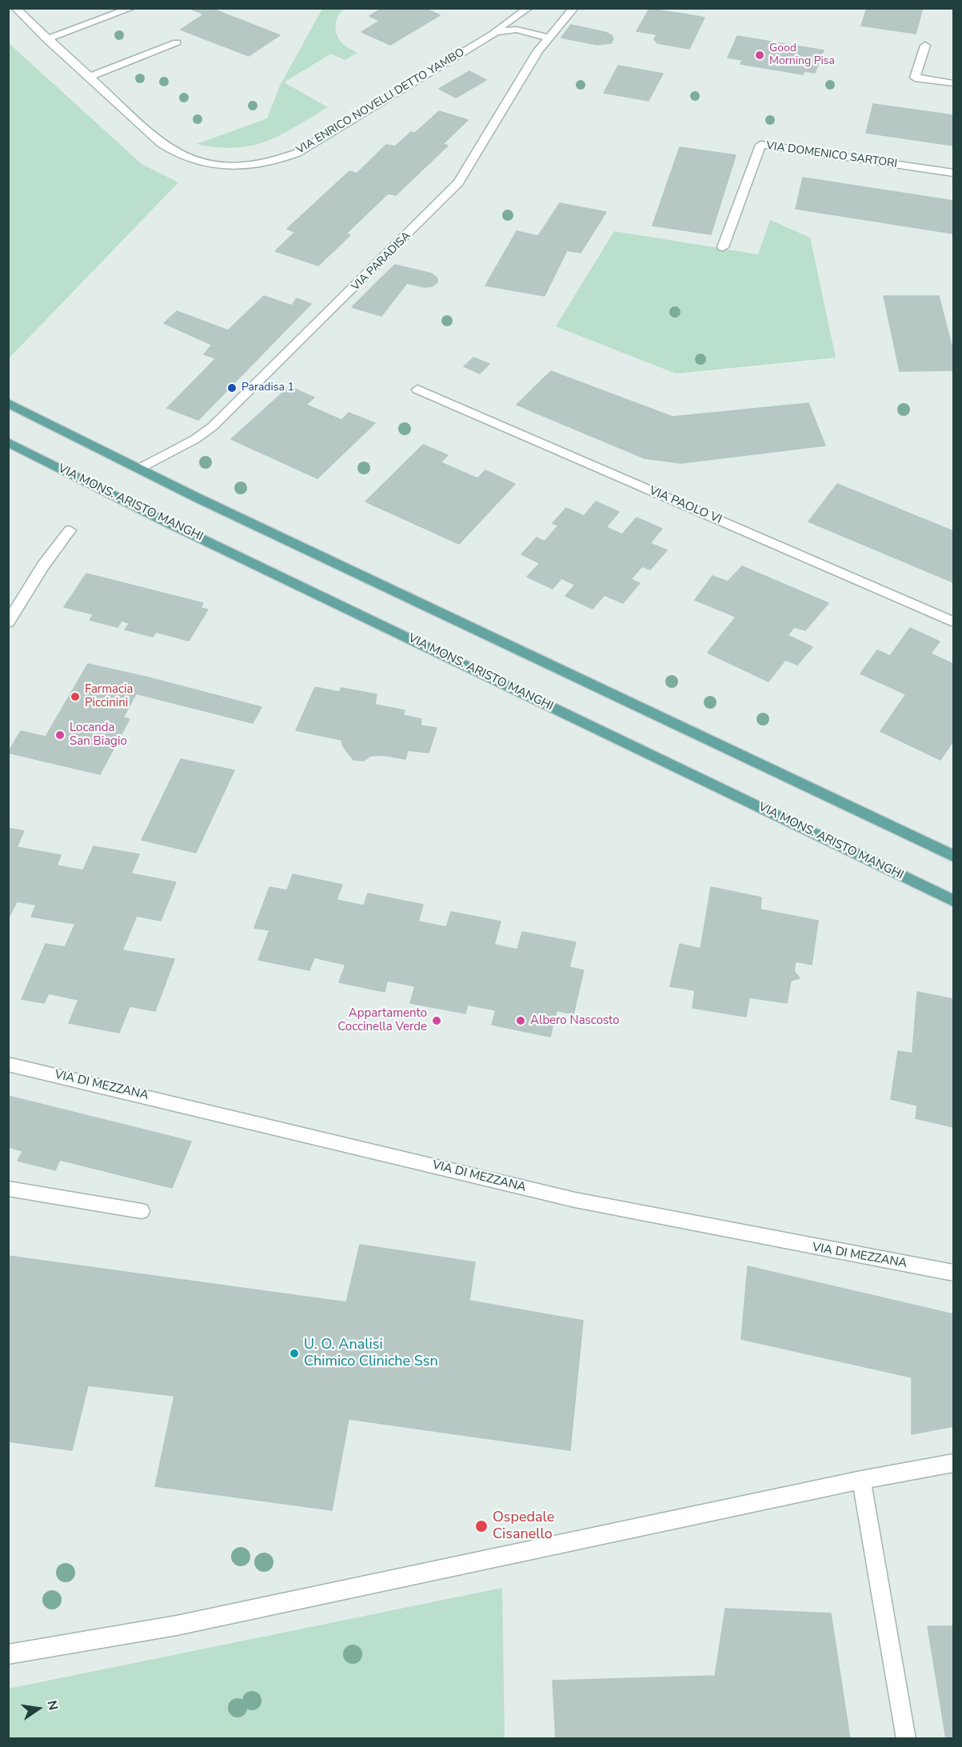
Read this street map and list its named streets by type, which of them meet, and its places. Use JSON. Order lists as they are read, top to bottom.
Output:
{
  "streets": {
    "main road": ["VIA MONS. ARISTO MANGHI"],
    "street": [
      "VIA ENRICO NOVELLI DETTO YAMBO",
      "VIA DOMENICO SARTORI",
      "VIA PARADISA",
      "VIA PAOLO VI",
      "VIA DI MEZZANA"
    ]
  },
  "crossings": [
    ["VIA ENRICO NOVELLI DETTO YAMBO", "VIA PARADISA"]
  ],
  "places": [
    "Good Morning Pisa",
    "Paradisa 1",
    "Farmacia Piccinini",
    "Locanda San Biagio",
    "Appartamento Coccinella Verde",
    "Albero Nascosto",
    "U. O. Analisi Chimico Cliniche Ssn",
    "Ospedale Cisanello"
  ],
  "north": "right"
}
